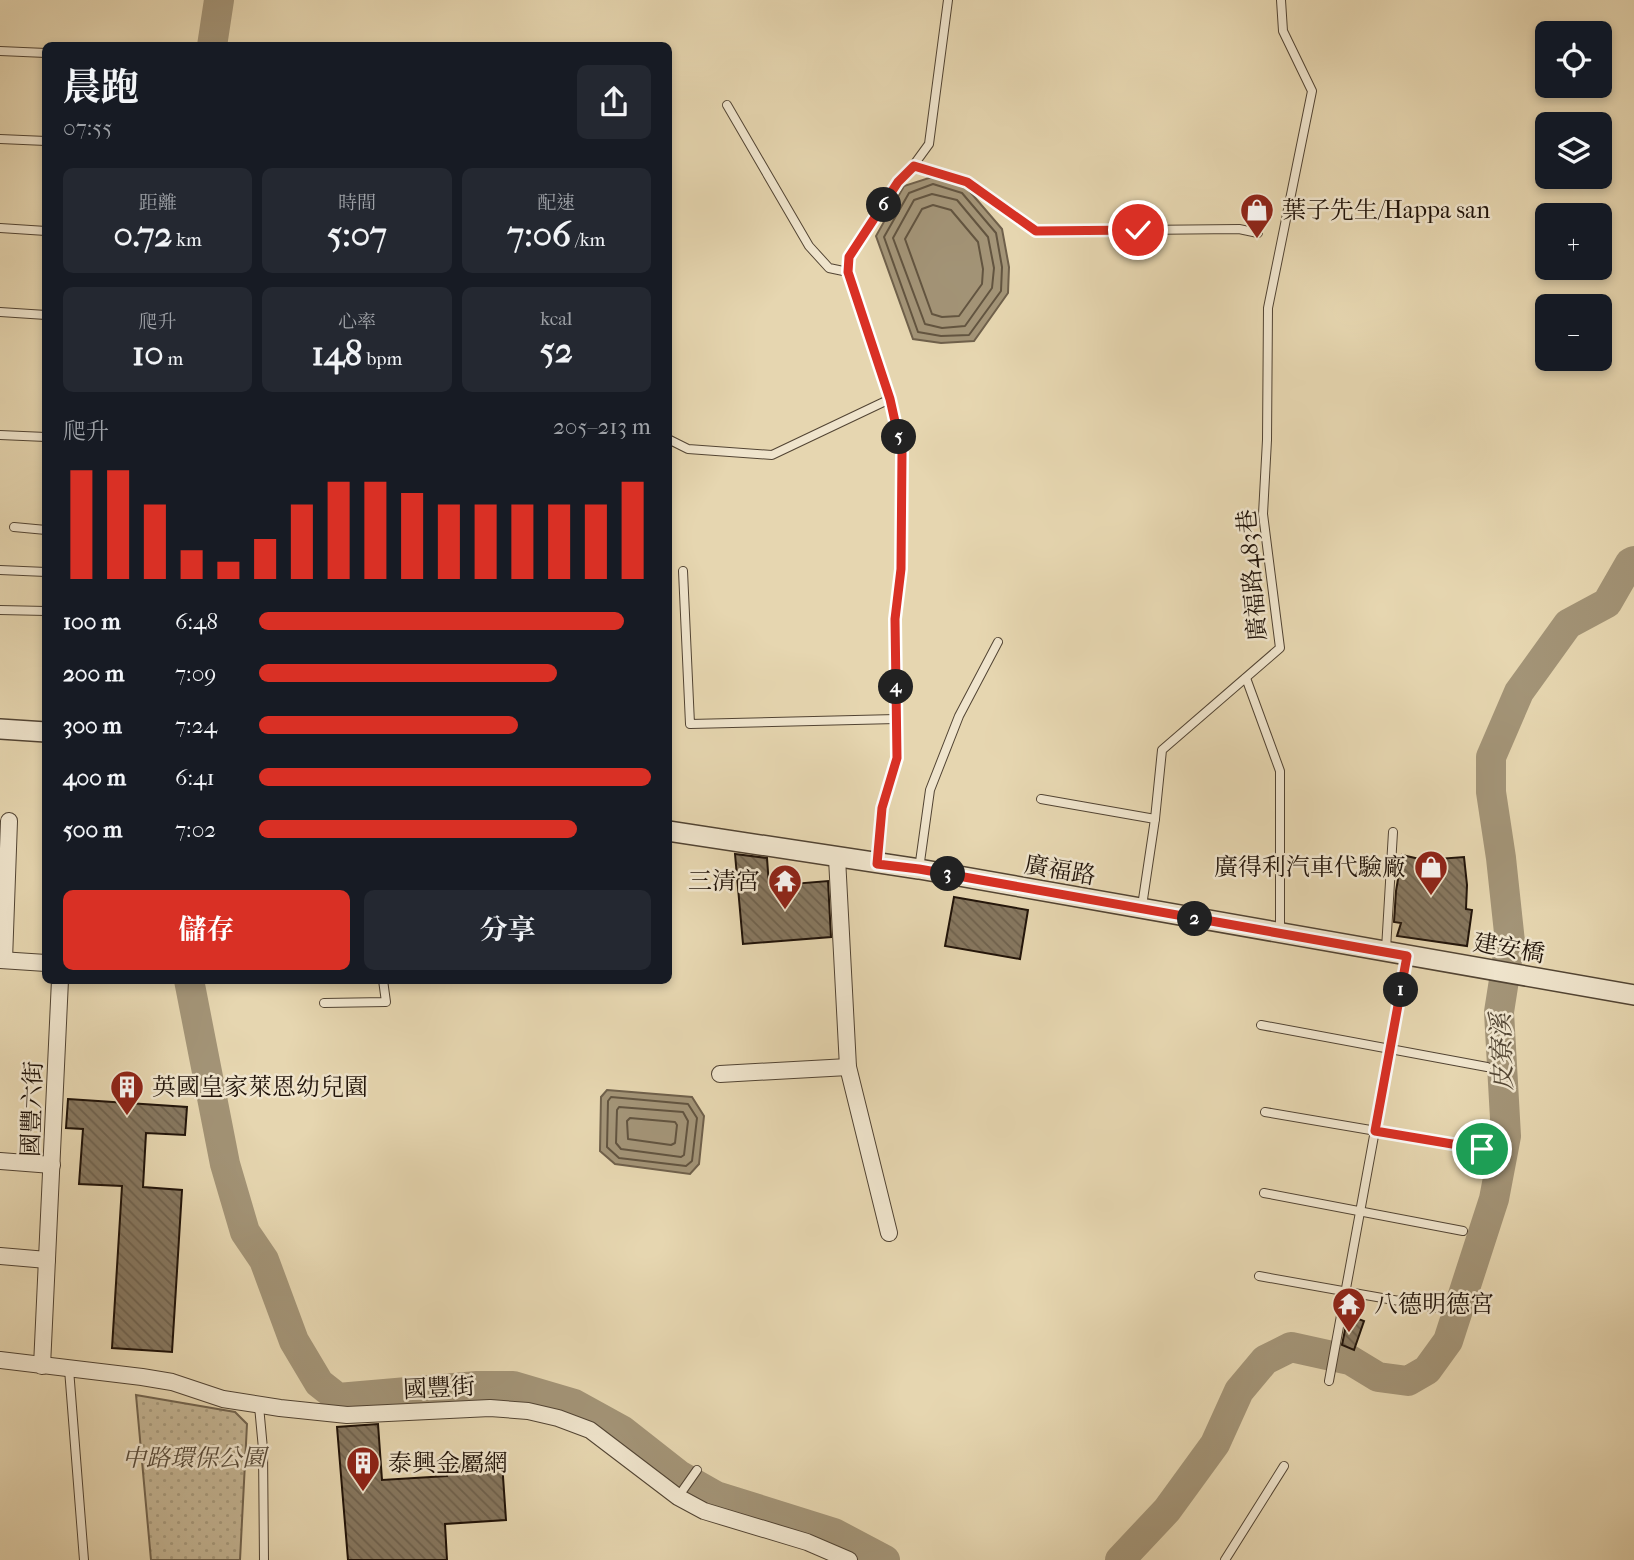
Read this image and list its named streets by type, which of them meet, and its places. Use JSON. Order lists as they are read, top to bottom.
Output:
{
  "streets": {
    "street": [
      "廣福路",
      "建安橋",
      "國豐六街",
      "國豐街"
    ],
    "lane": ["廣福路483巷"]
  },
  "crossings": [
    ["廣福路483巷", "廣福路"],
    ["廣福路", "建安橋"],
    ["國豐六街", "國豐街"]
  ],
  "water": ["皮寮溪"],
  "parks": ["中路環保公園"],
  "places": {
    "shop": ["葉子先生/Happa san", "廣得利汽車代驗廠"],
    "temple": ["三清宮", "八德明德宮"],
    "building": ["英國皇家萊恩幼兒園", "泰興金屬網"]
  },
  "page": {
    "map_buttons": ["+", "−"],
    "heading": ["晨跑", "07:55"],
    "stats": [
      ["距離", "0.72 km"],
      ["時間", "5:07"],
      ["配速", "7:06 /km"],
      ["爬升", "10 m"],
      ["心率", "148 bpm"],
      ["kcal", "52"]
    ],
    "pins": [
      "6",
      "5",
      "4",
      "3",
      "2",
      "1"
    ],
    "chart": ["爬升", "205–213 m"],
    "list": [
      {
        "name": "100 m",
        "note": "6:48"
      },
      {
        "name": "200 m",
        "note": "7:09"
      },
      {
        "name": "300 m",
        "note": "7:24"
      },
      {
        "name": "400 m",
        "note": "6:41"
      },
      {
        "name": "500 m",
        "note": "7:02"
      }
    ],
    "buttons": ["儲存", "分享"]
  }
}
